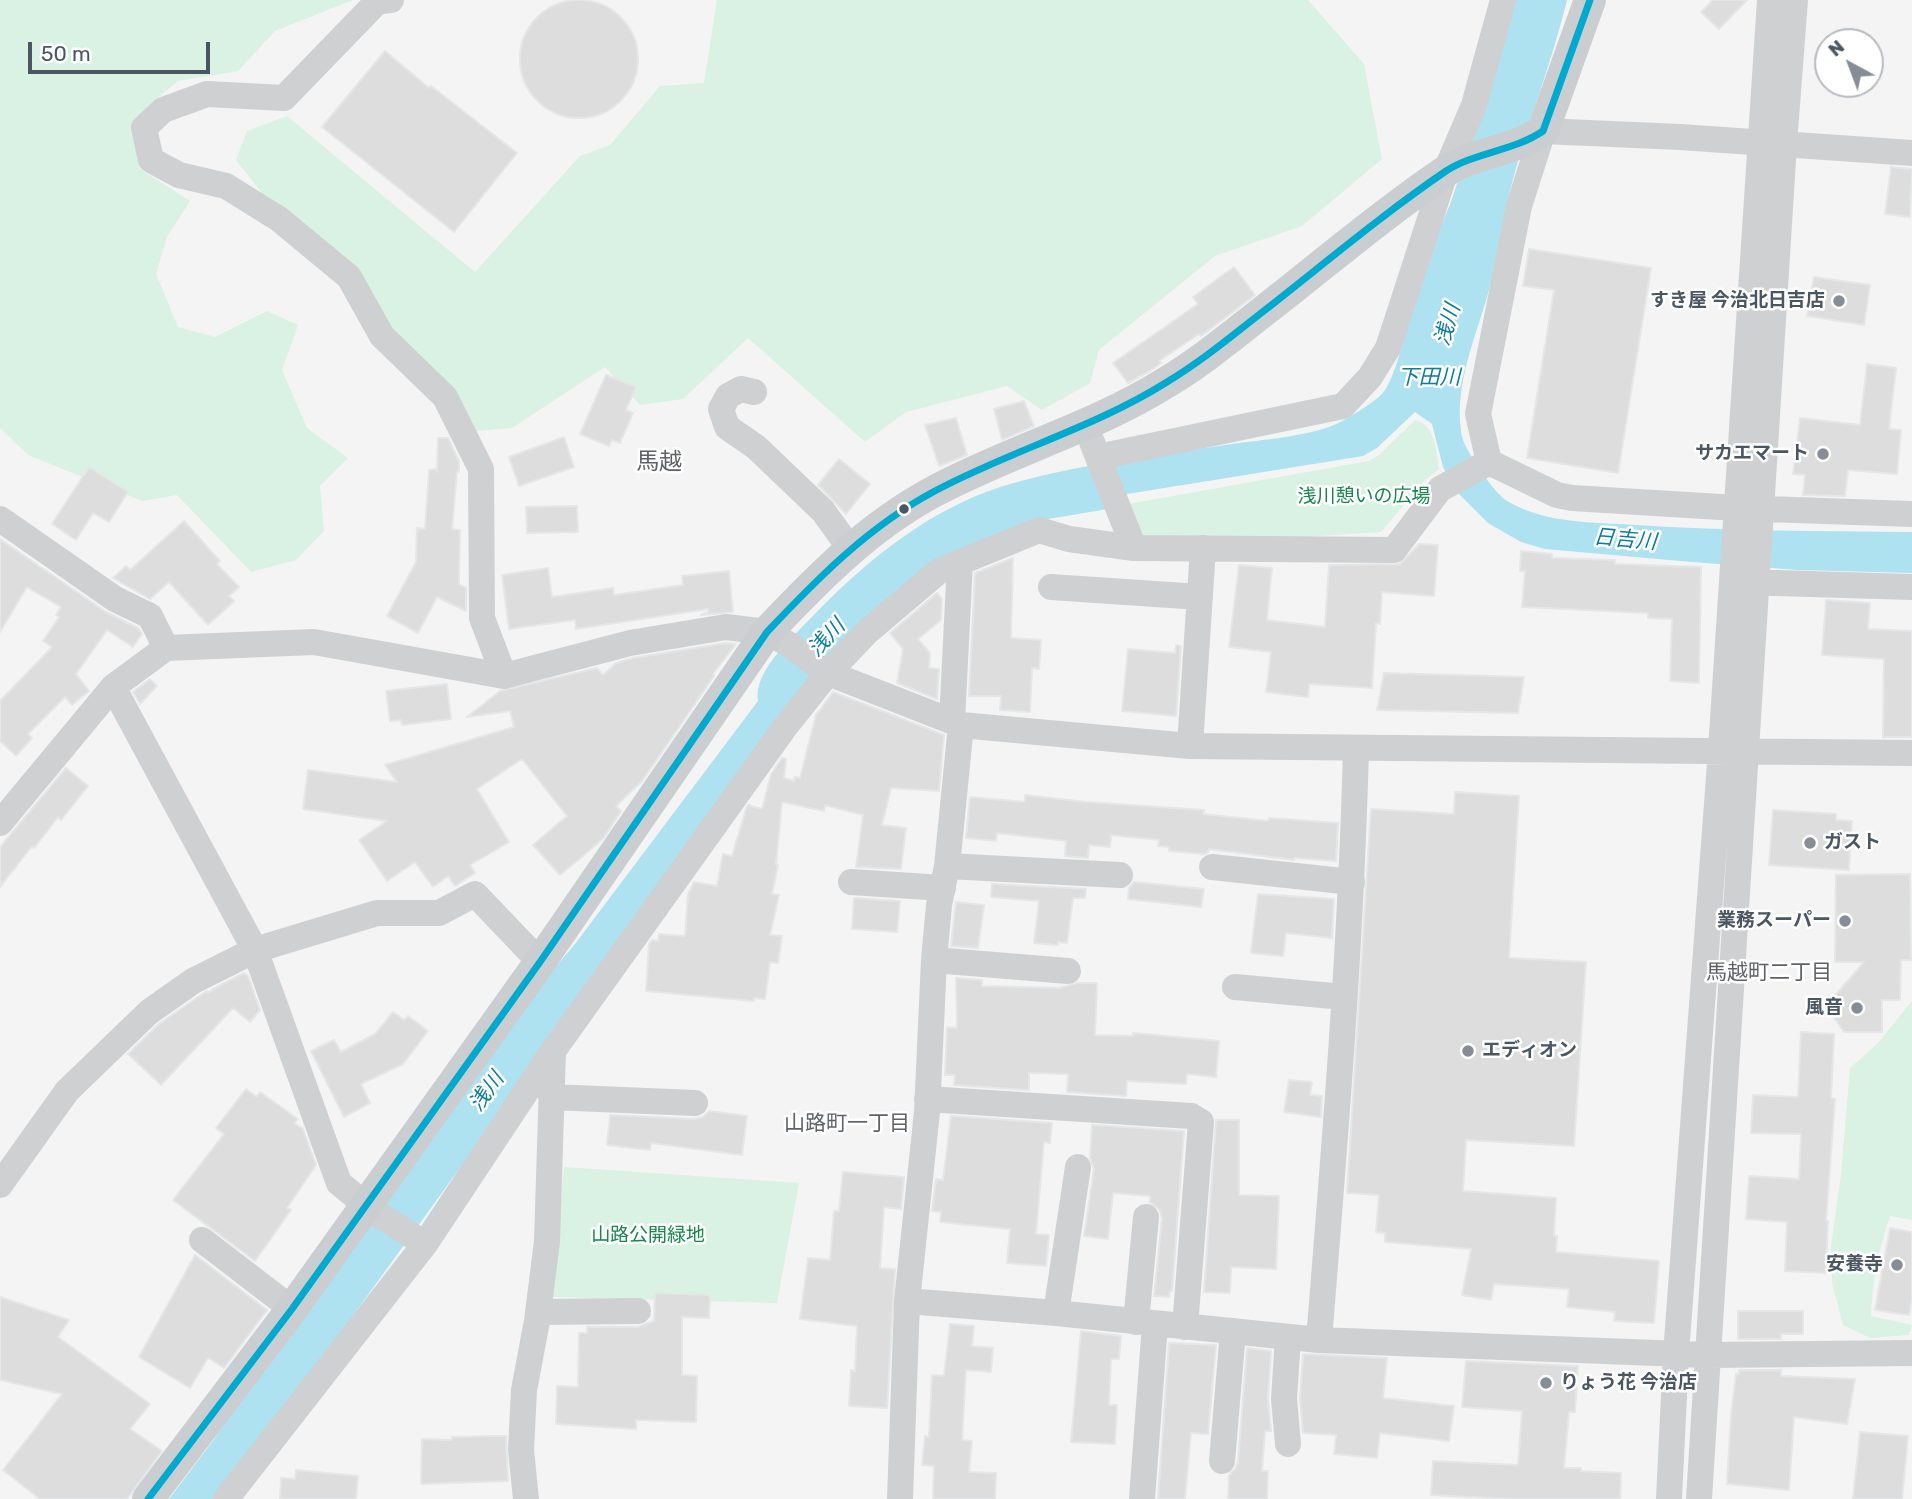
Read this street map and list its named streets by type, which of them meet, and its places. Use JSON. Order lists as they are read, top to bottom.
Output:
{
  "districts": ["馬越", "馬越町二丁目", "山路町一丁目"],
  "water": ["浅川", "下田川", "日吉川"],
  "parks": ["浅川憩いの広場", "山路公開緑地"],
  "places": [
    "すき屋 今治北日吉店",
    "サカエマート",
    "ガスト",
    "業務スーパー",
    "風音",
    "エディオン",
    "安養寺",
    "りょう花 今治店"
  ],
  "scale_bar": "50 m",
  "north": "top left"
}
